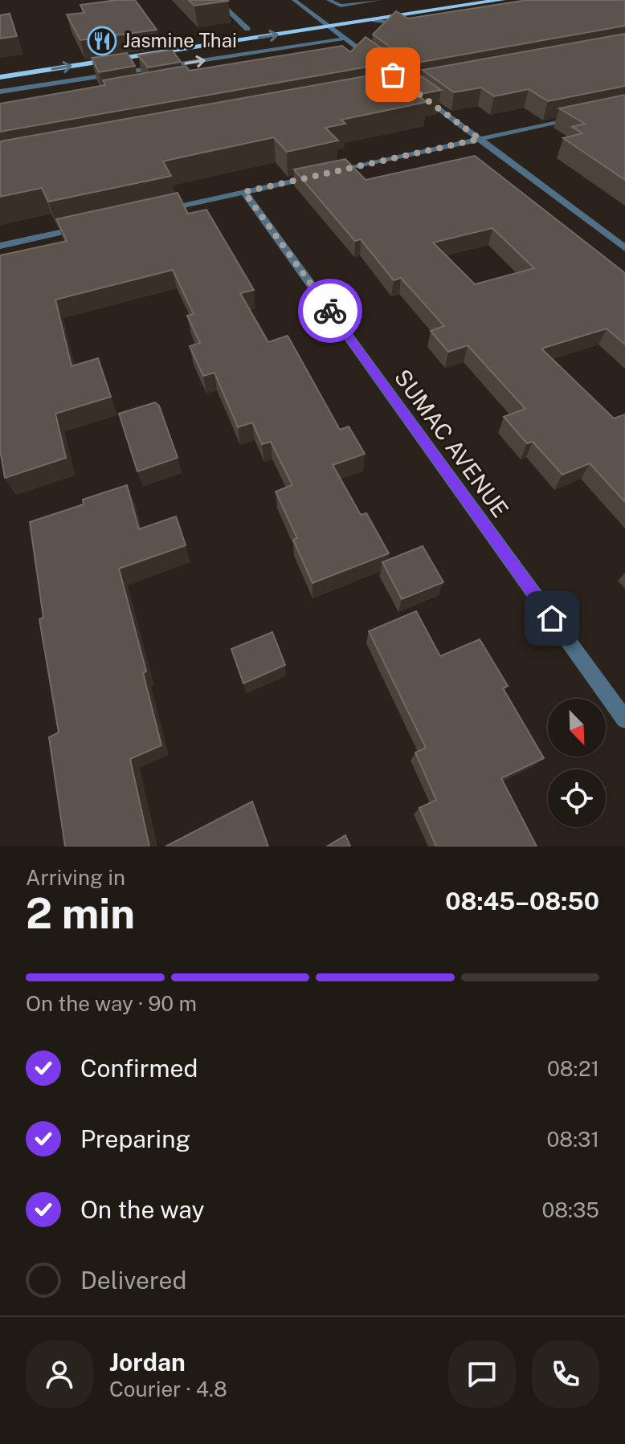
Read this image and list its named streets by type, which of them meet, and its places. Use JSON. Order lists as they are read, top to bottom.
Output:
{
  "streets": {
    "street": ["SUMAC AVENUE"]
  },
  "places": {
    "restaurant": ["Jasmine Thai"]
  },
  "north": "bottom right",
  "page": {
    "heading": ["2 min", "Arriving in", "08:45–08:50"],
    "panel": ["Jordan", "Courier · 4.8"],
    "bar": "On the way · 90 m",
    "list": [
      ["Confirmed", "08:21"],
      ["Preparing", "08:31"],
      ["On the way", "08:35"],
      "Delivered"
    ]
  }
}
